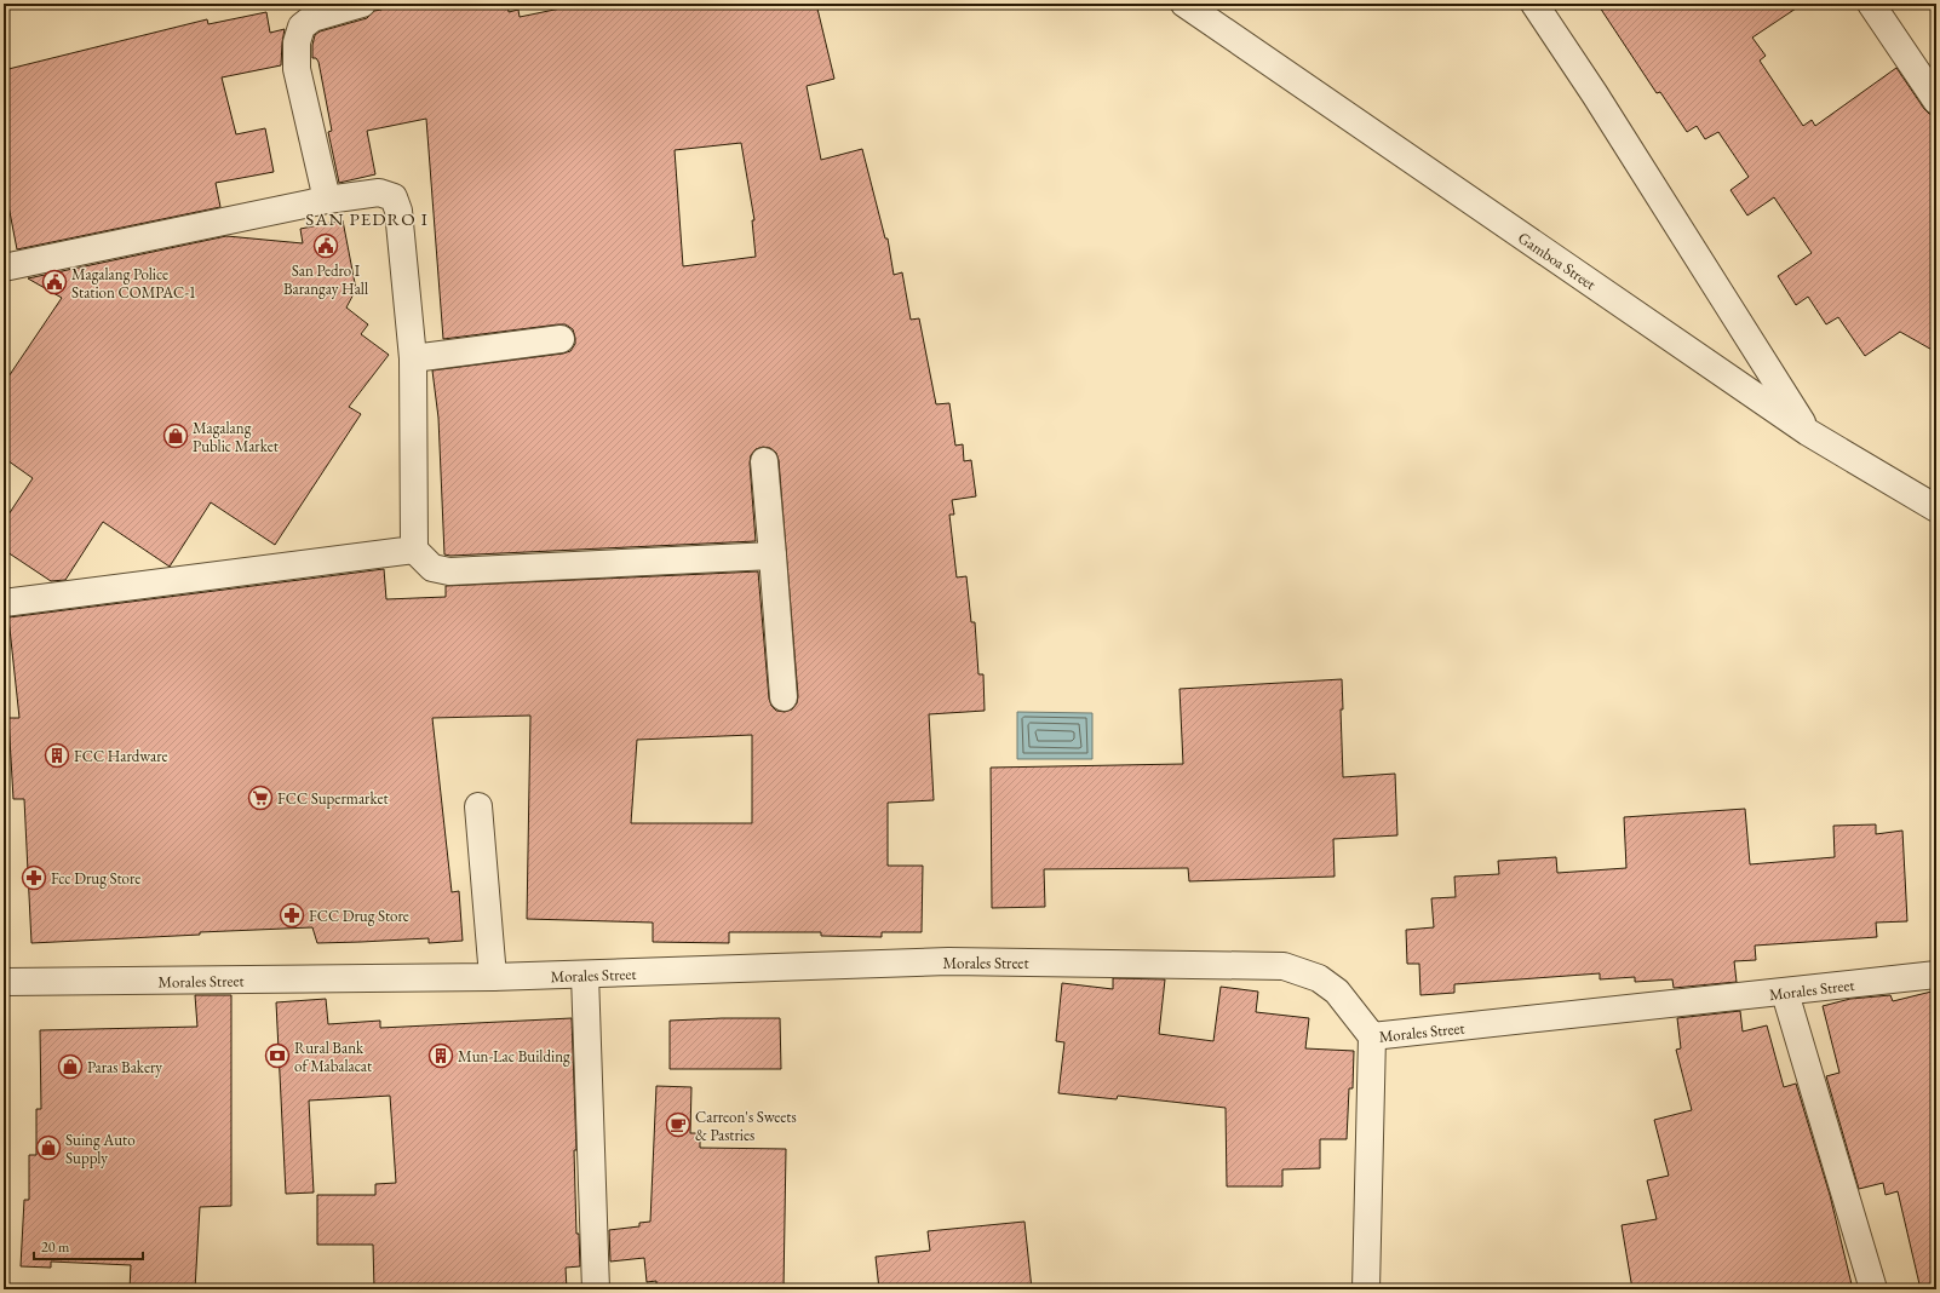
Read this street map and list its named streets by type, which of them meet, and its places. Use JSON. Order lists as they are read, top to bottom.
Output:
{
  "streets": {
    "street": ["Gamboa Street", "Morales Street"]
  },
  "districts": ["SAN PEDRO I"],
  "places": {
    "public building": ["San Pedro Ⅰ Barangay Hall", "Magalang Police Station COMPAC-1"],
    "shop": ["Magalang Public Market", "Paras Bakery", "Suing Auto Supply"],
    "building": ["FCC Hardware", "Mun-Lac Building"],
    "supermarket": ["FCC Supermarket"],
    "pharmacy": ["Fcc Drug Store", "FCC Drug Store"],
    "bank": ["Rural Bank of Mabalacat"],
    "cafe": ["Carreon's Sweets & Pastries"]
  },
  "scale_bar": "20 m"
}
